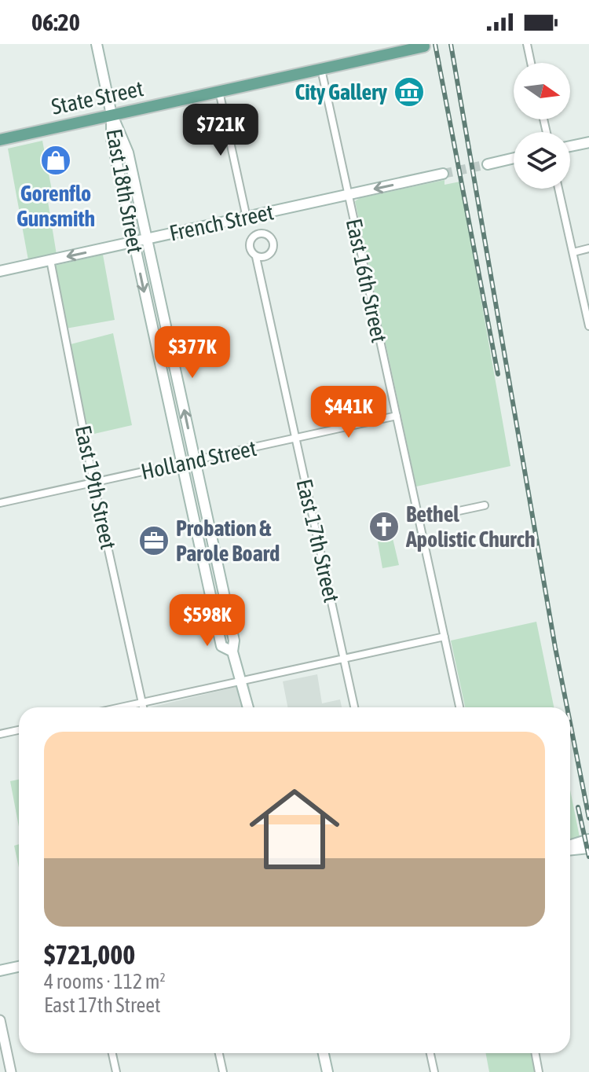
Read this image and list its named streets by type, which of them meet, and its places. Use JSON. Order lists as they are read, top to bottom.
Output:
{
  "streets": {
    "main road": ["State Street", "East 18th Street", "French Street"],
    "street": [
      "East 16th Street",
      "Holland Street",
      "East 19th Street",
      "East 17th Street"
    ]
  },
  "crossings": [
    ["State Street", "East 18th Street"],
    ["State Street", "East 16th Street"],
    ["East 18th Street", "French Street"],
    ["East 18th Street", "Holland Street"],
    ["French Street", "East 16th Street"],
    ["French Street", "East 19th Street"],
    ["East 16th Street", "Holland Street"],
    ["Holland Street", "East 19th Street"],
    ["Holland Street", "East 17th Street"]
  ],
  "one_way": ["French Street"],
  "places": {
    "museum": ["City Gallery"],
    "shop": ["Gorenflo Gunsmith"],
    "church": ["Bethel Apolistic Church"],
    "office": ["Probation & Parole Board"]
  },
  "north": "right",
  "page": {
    "status": "06:20",
    "price": [
      "$721K",
      "$377K",
      "$441K",
      "$598K"
    ],
    "list": [
      {
        "name": "$721,000",
        "note": "4 rooms · 112 m² · East 17th Street"
      }
    ]
  }
}
